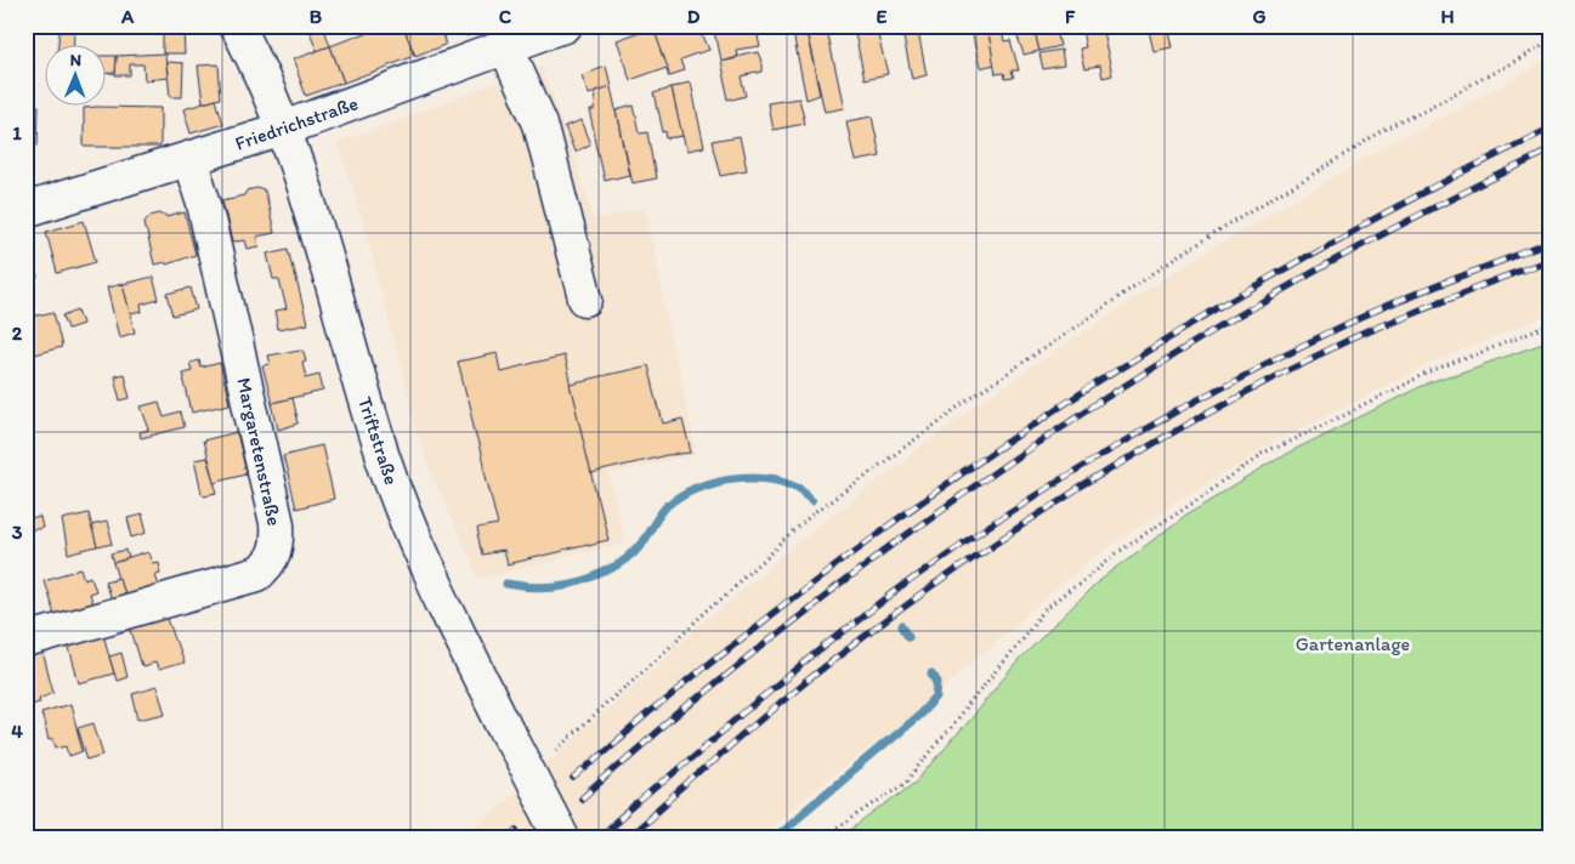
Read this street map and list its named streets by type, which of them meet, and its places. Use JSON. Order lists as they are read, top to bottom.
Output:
{
  "streets": {
    "street": ["Friedrichstraße", "Triftstraße", "Margaretenstraße"]
  },
  "crossings": [
    ["Friedrichstraße", "Triftstraße"],
    ["Friedrichstraße", "Margaretenstraße"]
  ],
  "parks": ["Gartenanlage"],
  "north": "top",
  "grid": {
    "columns": [
      "A",
      "B",
      "C",
      "D",
      "E",
      "F",
      "G",
      "H"
    ],
    "rows": [
      "1",
      "2",
      "3",
      "4"
    ]
  }
}
